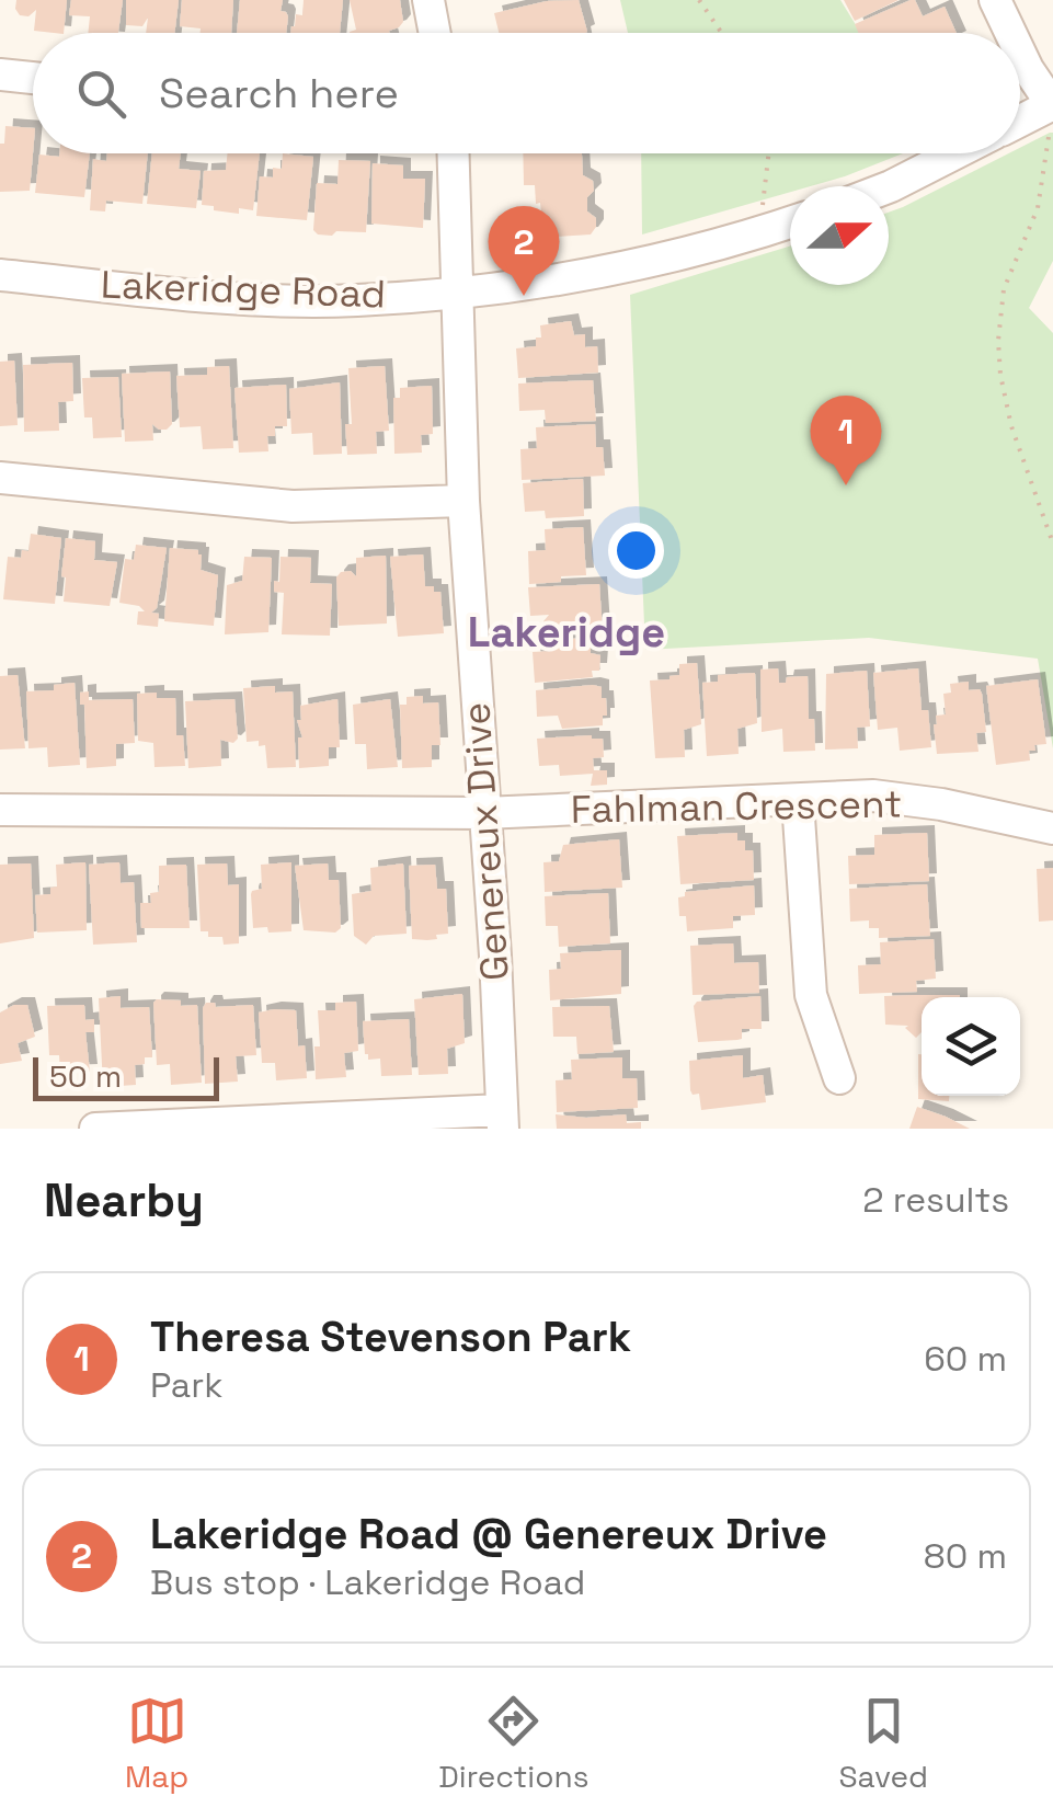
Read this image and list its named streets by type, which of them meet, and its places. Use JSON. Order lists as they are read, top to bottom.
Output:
{
  "streets": {
    "street": ["Lakeridge Road", "Fahlman Crescent", "Genereux Drive"]
  },
  "crossings": [
    ["Lakeridge Road", "Genereux Drive"],
    ["Fahlman Crescent", "Genereux Drive"]
  ],
  "districts": ["Lakeridge"],
  "scale_bar": "50 m",
  "north": "right",
  "page": {
    "search": "Search here",
    "pins": ["2", "1"],
    "scale": "50 m",
    "heading": ["Nearby", "2 results"],
    "list": [
      {
        "mark": "1",
        "name": "Theresa Stevenson Park",
        "note": "Park",
        "value": "60 m"
      },
      {
        "mark": "2",
        "name": "Lakeridge Road @ Genereux Drive",
        "note": "Bus stop · Lakeridge Road",
        "value": "80 m"
      }
    ],
    "nav": ["Map", "Directions", "Saved"]
  }
}
